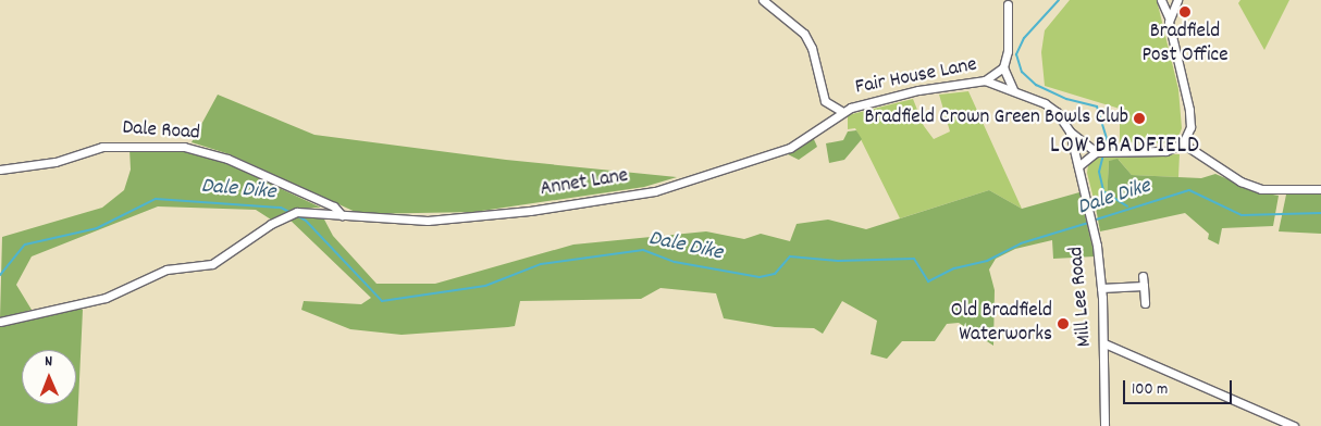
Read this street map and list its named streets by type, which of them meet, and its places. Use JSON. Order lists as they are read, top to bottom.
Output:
{
  "streets": {
    "street": [
      "Fair House Lane",
      "Dale Road",
      "Annet Lane",
      "Mill Lee Road"
    ]
  },
  "crossings": [
    ["Fair House Lane", "Annet Lane"],
    ["Fair House Lane", "Mill Lee Road"],
    ["Dale Road", "Annet Lane"]
  ],
  "districts": ["LOW BRADFIELD"],
  "water": ["Dale Dike"],
  "places": ["Bradfield Post Office", "Bradfield Crown Green Bowls Club", "Old Bradfield Waterworks"],
  "scale_bar": "100 m",
  "north": "top"
}
